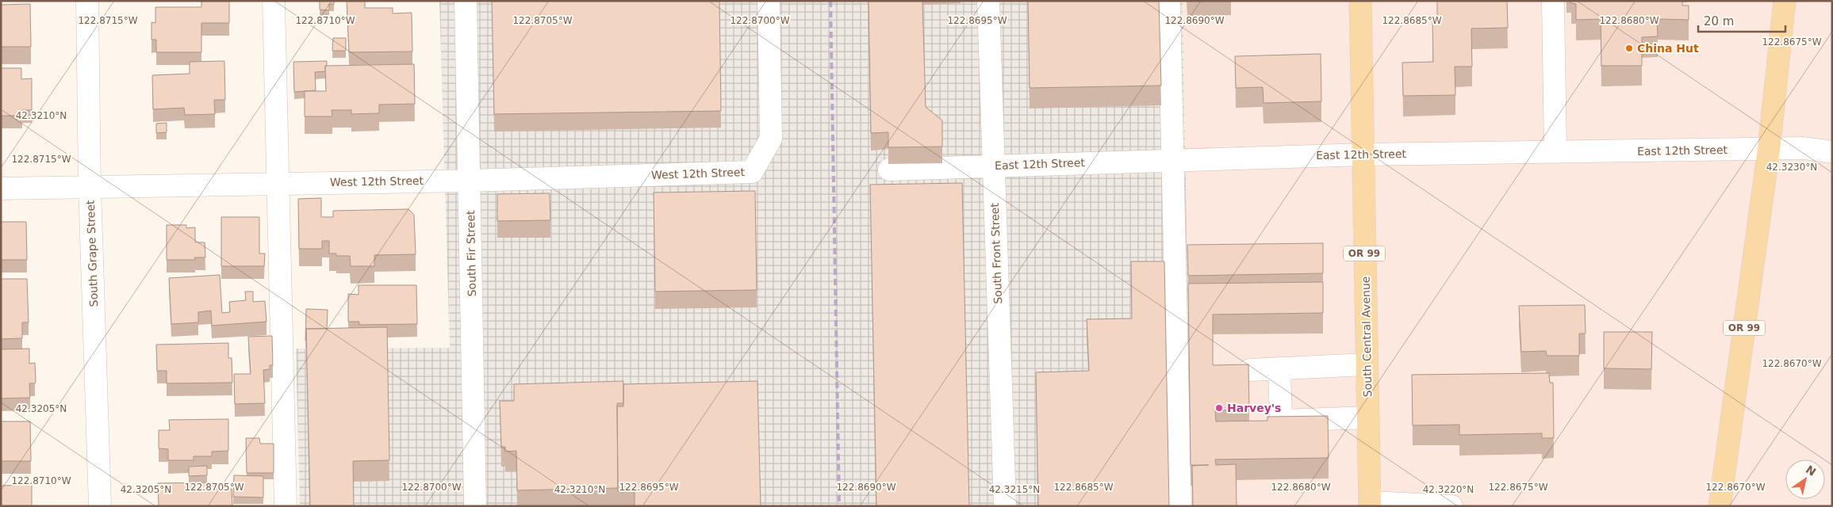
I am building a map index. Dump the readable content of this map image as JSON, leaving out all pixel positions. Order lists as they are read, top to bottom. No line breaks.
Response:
{"streets":{"main road":["OR 99","South Central Avenue"],"street":["East 12th Street","West 12th Street","South Grape Street","South Fir Street","South Front Street"]},"crossings":[["East 12th Street","South Front Street"],["East 12th Street","OR 99"],["East 12th Street","South Central Avenue"],["West 12th Street","South Grape Street"],["West 12th Street","South Fir Street"]],"places":["China Hut","Harvey's"],"scale_bar":"20 m","north":"top right","coordinates":["122.8715°W","122.8710°W","122.8705°W","122.8700°W","122.8695°W","122.8685°W","122.8680°W","122.8690°W","122.8675°W","42.3210°N","42.3230°N","122.8670°W","42.3205°N","42.3215°N","42.3220°N"]}
